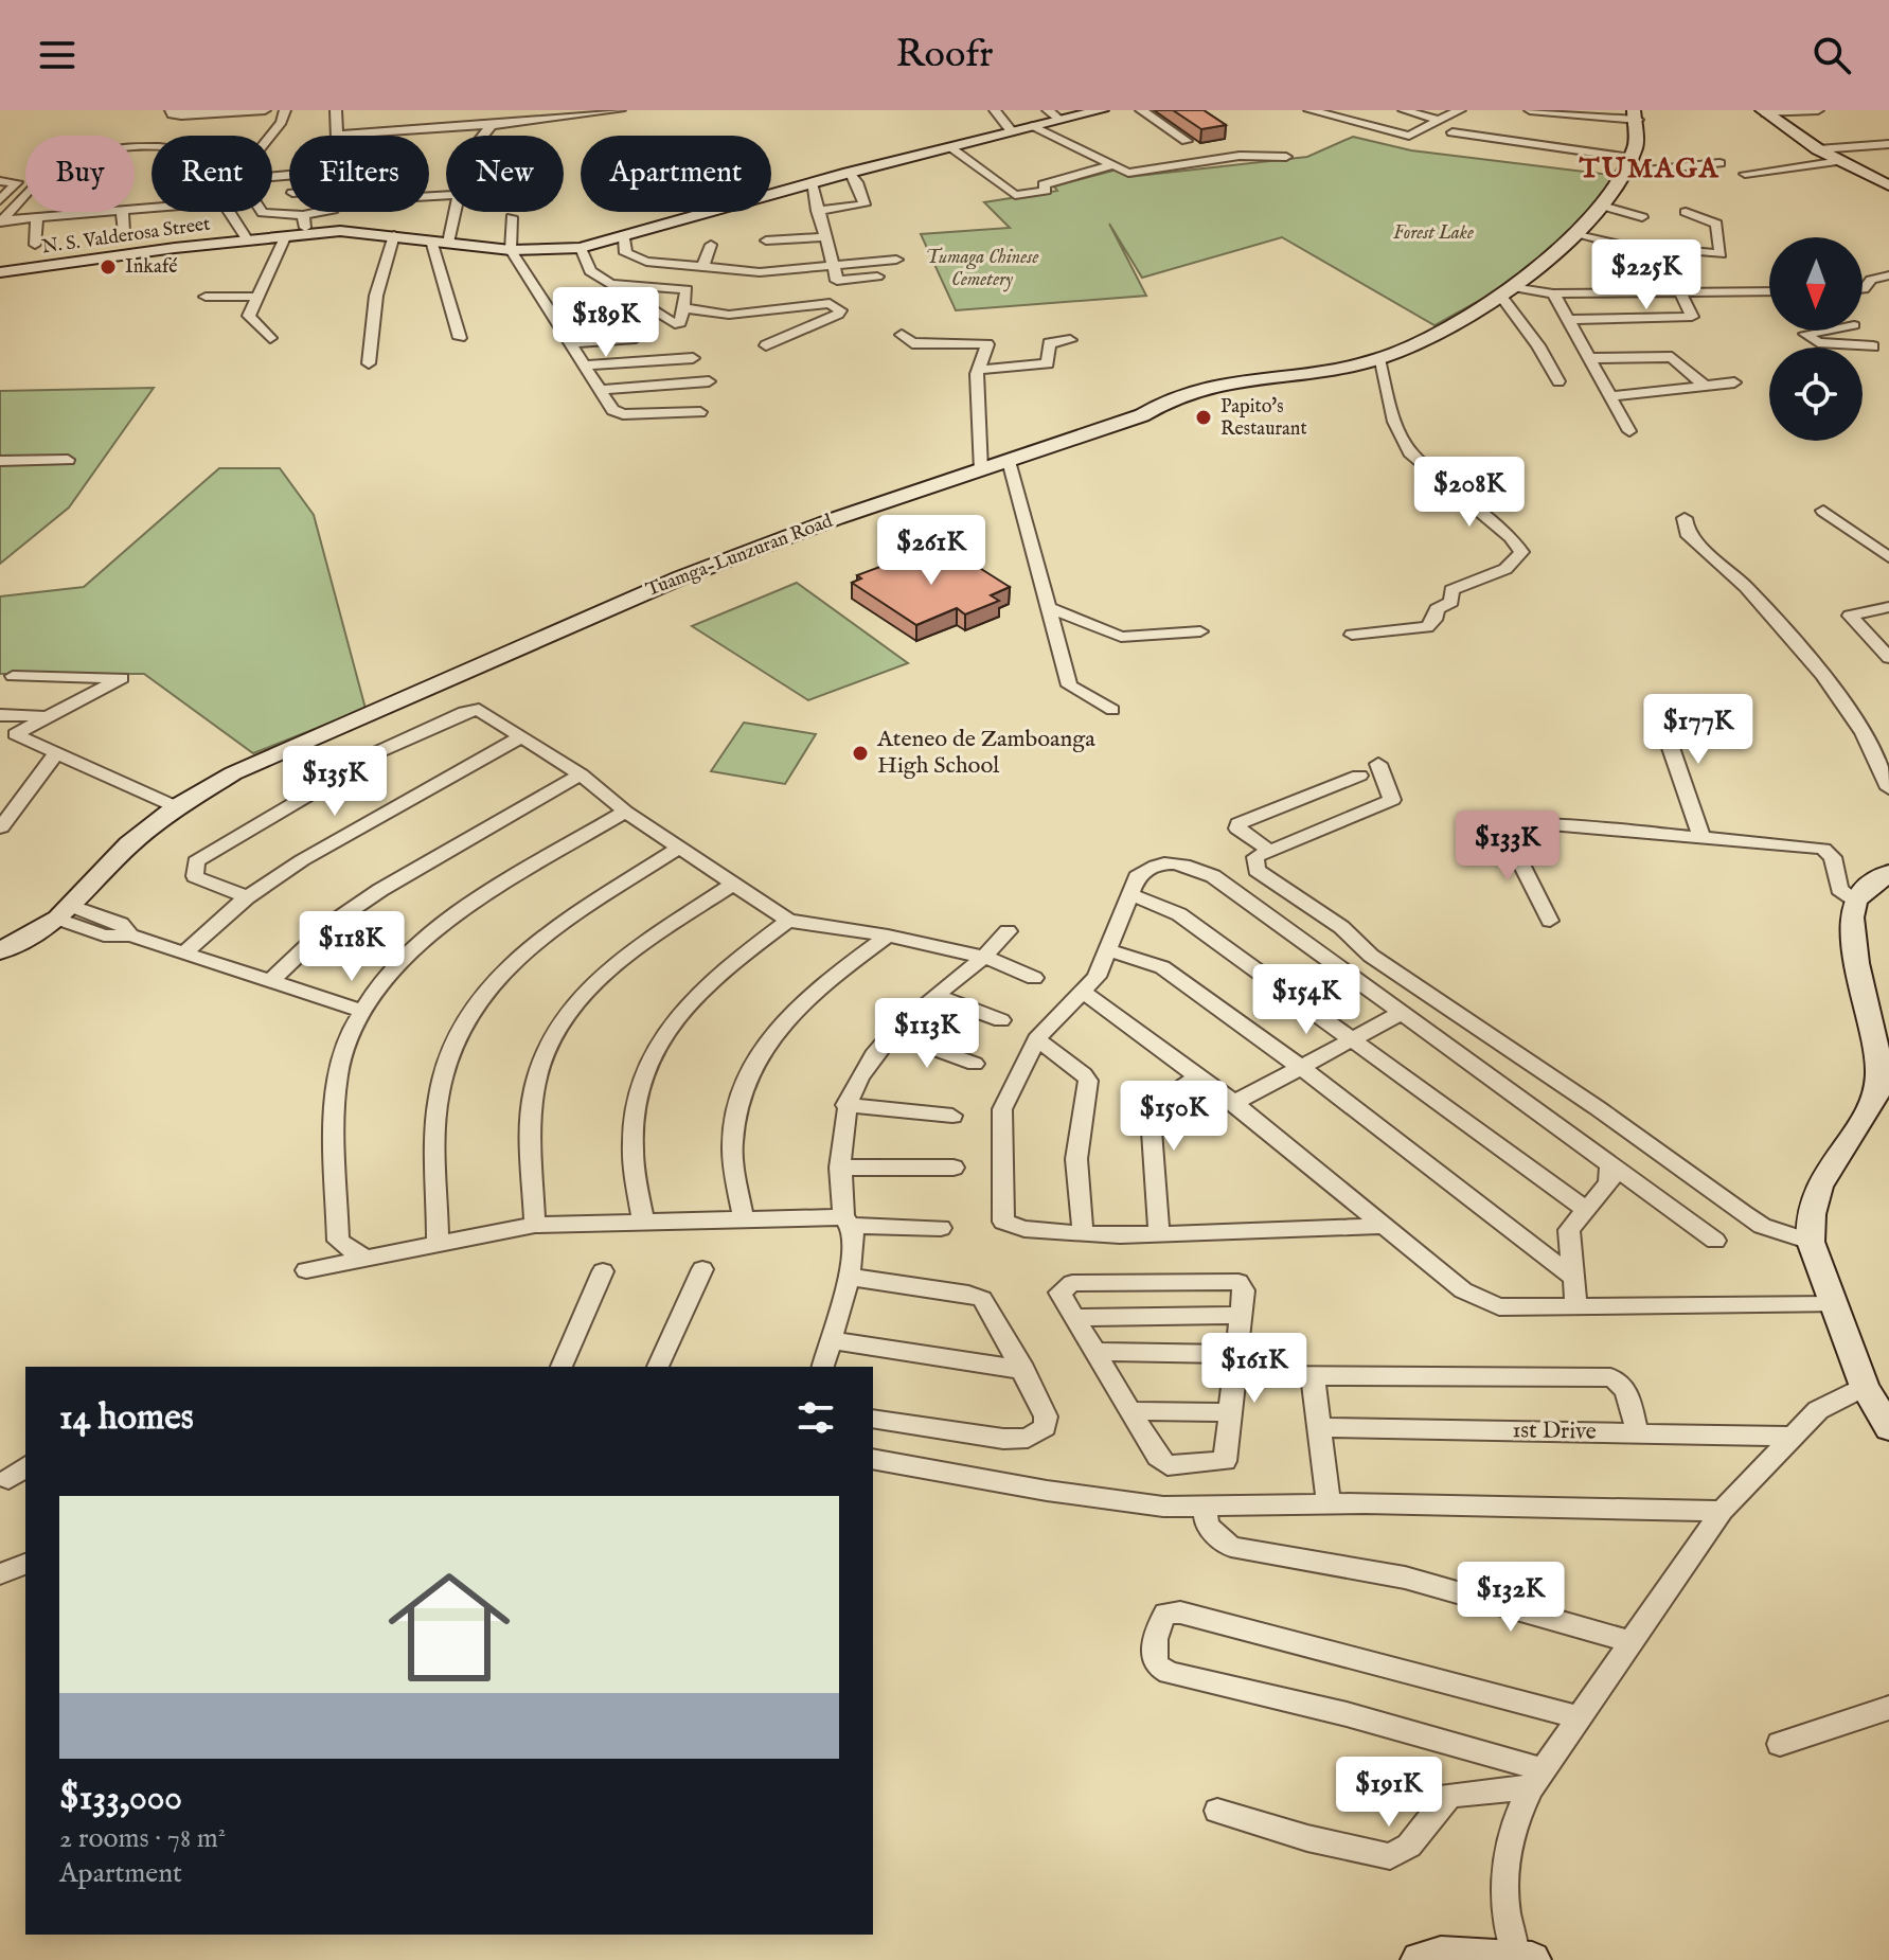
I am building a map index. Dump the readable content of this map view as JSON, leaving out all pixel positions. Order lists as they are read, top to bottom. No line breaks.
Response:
{"streets":{"street":["N. S. Valderosa Street","Tuamga-Lunzuran Road","1st Drive"]},"districts":["TUMAGA"],"parks":["Forest Lake","Tumaga Chinese Cemetery"],"places":["Inkafé","Papito's Restaurant","Ateneo de Zamboanga High School"],"north":"bottom","page":{"header":"Roofr","chip":["Buy","Rent","Filters","New","Apartment"],"price":["$225K","$189K","$208K","$261K","$177K","$135K","$133K","$118K","$154K","$113K","$150K","$161K","$132K","$191K"],"heading":"14 homes","list":[{"name":"$133,000","note":"2 rooms · 78 m² · Apartment"}]}}
